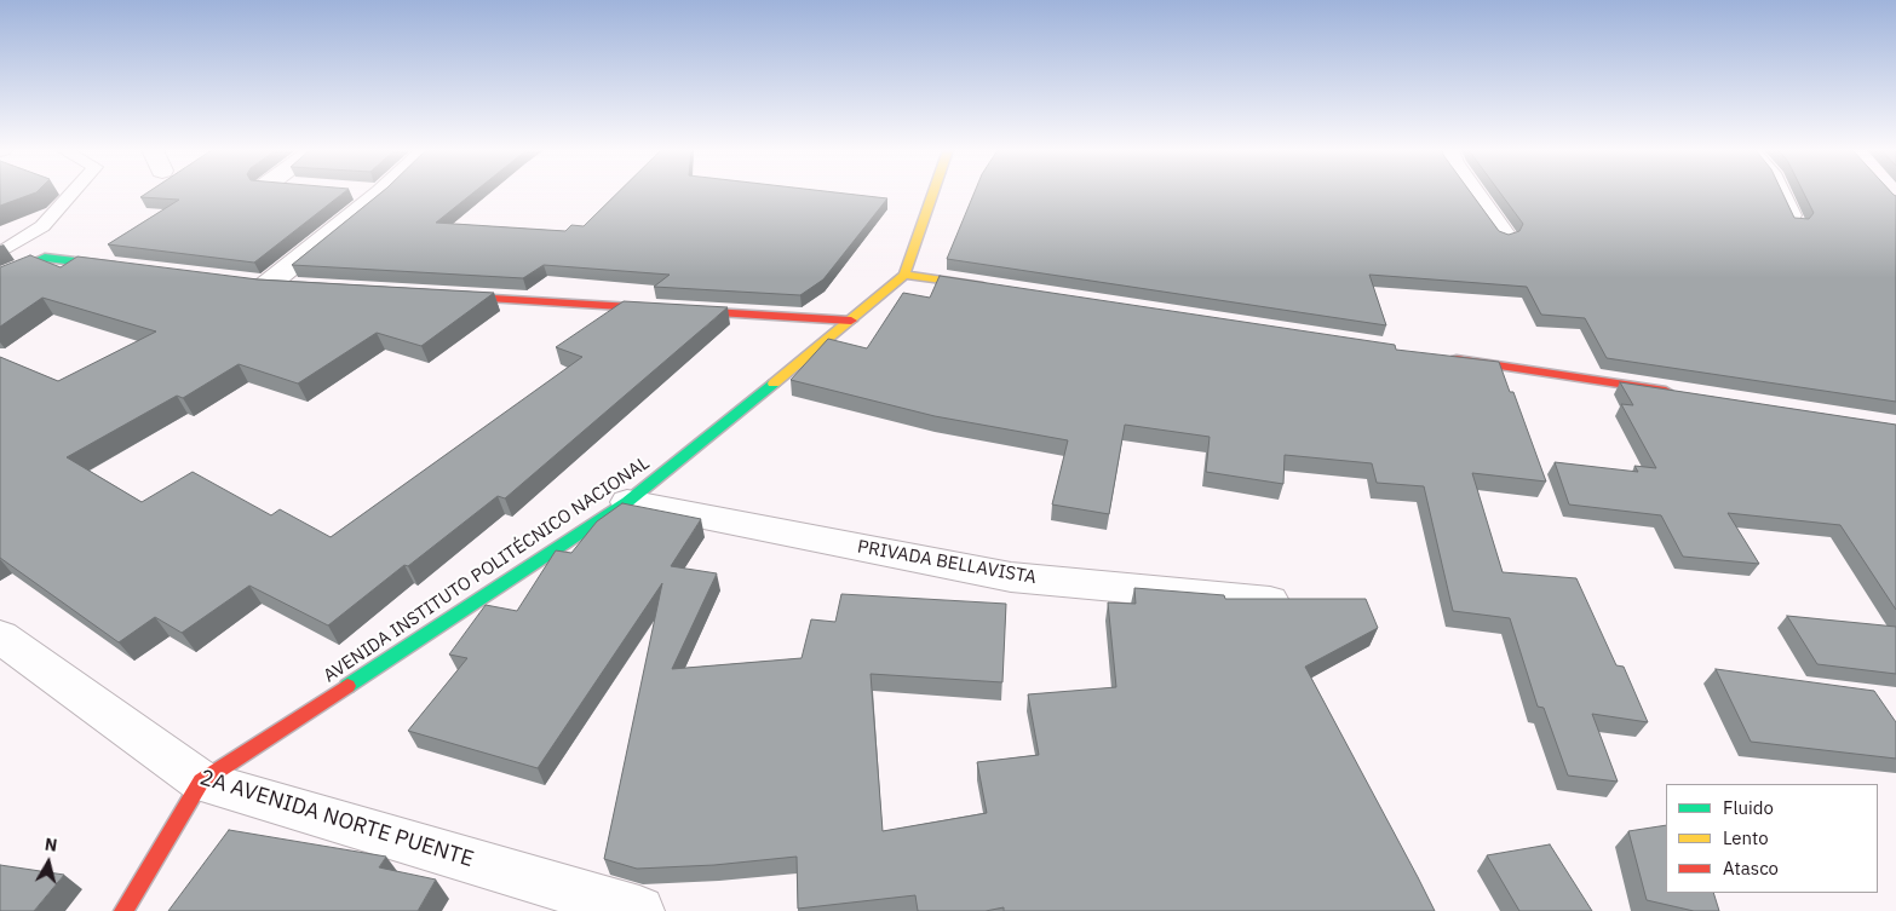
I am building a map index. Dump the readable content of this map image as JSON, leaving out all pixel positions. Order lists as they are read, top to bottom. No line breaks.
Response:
{"streets":{"street":["PRIVADA BELLAVISTA","AVENIDA INSTITUTO POLITÉCNICO NACIONAL","2A AVENIDA NORTE PUENTE"]},"crossings":[["PRIVADA BELLAVISTA","AVENIDA INSTITUTO POLITÉCNICO NACIONAL"],["AVENIDA INSTITUTO POLITÉCNICO NACIONAL","2A AVENIDA NORTE PUENTE"]],"legend":["Fluido","Lento","Atasco"],"north":"top"}
